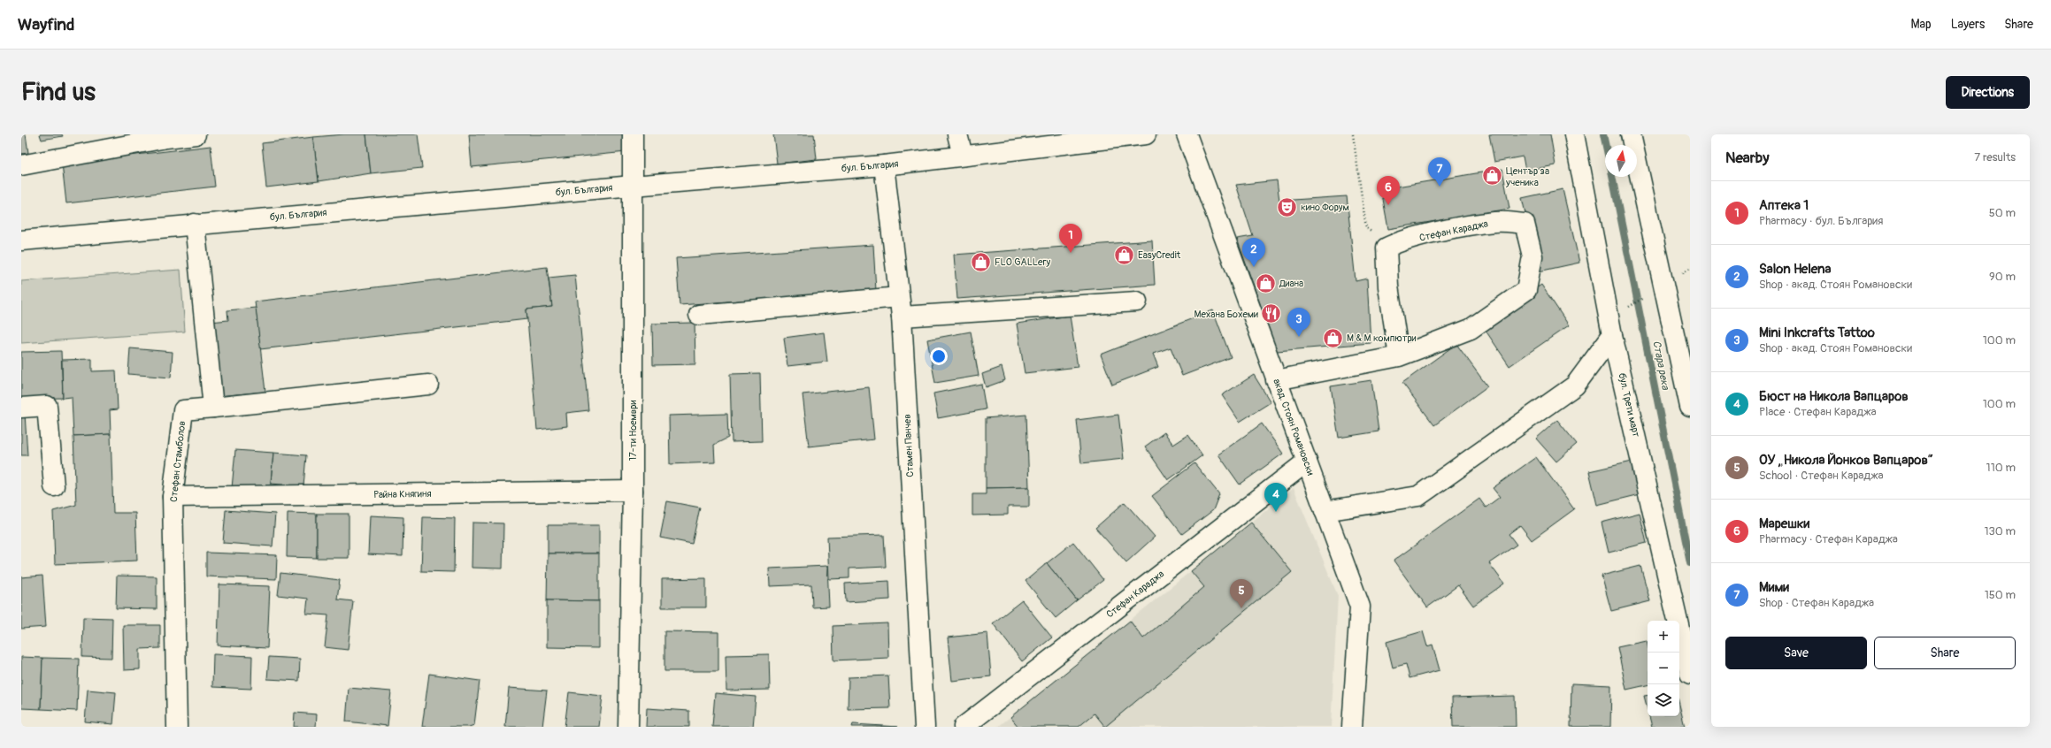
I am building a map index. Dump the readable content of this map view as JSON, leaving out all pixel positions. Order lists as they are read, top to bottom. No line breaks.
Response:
{"streets":{"street":["бул. България","Стефан Караджа","бул. Трети март","акад. Стоян Романовски","17-ти Ноември","Стамен Панчев","Стефан Стамболов","Райна Княгиня"]},"crossings":[["бул. България","17-ти Ноември"],["бул. България","Стамен Панчев"],["Стефан Караджа","акад. Стоян Романовски"],["17-ти Ноември","Райна Княгиня"],["Стефан Стамболов","Райна Княгиня"]],"water":["Стара река"],"places":{"shop":["Център за ученика","EasyCredit","FLO GALLery","Диана","М & М компютри"],"theatre":["кино Форум"],"restaurant":["Механа Бохеми"]},"north":"top","page":{"header":"Wayfind","nav":["Map","Layers","Share"],"buttons":["Directions",["Save","Share"]],"title":"Find us","heading":["Nearby","7 results"],"pins":["7","6","1","2","3","4","5"],"list":[{"mark":"1","name":"Аптека 1","note":"Pharmacy · бул. България","value":"50 m"},{"mark":"2","name":"Salon Helena","note":"Shop · акад. Стоян Романовски","value":"90 m"},{"mark":"3","name":"Mini Inkcrafts Tattoo","note":"Shop · акад. Стоян Романовски","value":"100 m"},{"mark":"4","name":"Бюст на Никола Вапцаров","note":"Place · Стефан Караджа","value":"100 m"},{"mark":"5","name":"ОУ „Никола Йонков Вапцаров“","note":"School · Стефан Караджа","value":"110 m"},{"mark":"6","name":"Марешки","note":"Pharmacy · Стефан Караджа","value":"130 m"},{"mark":"7","name":"Мими","note":"Shop · Стефан Караджа","value":"150 m"}],"map_buttons":["+","−"]}}
